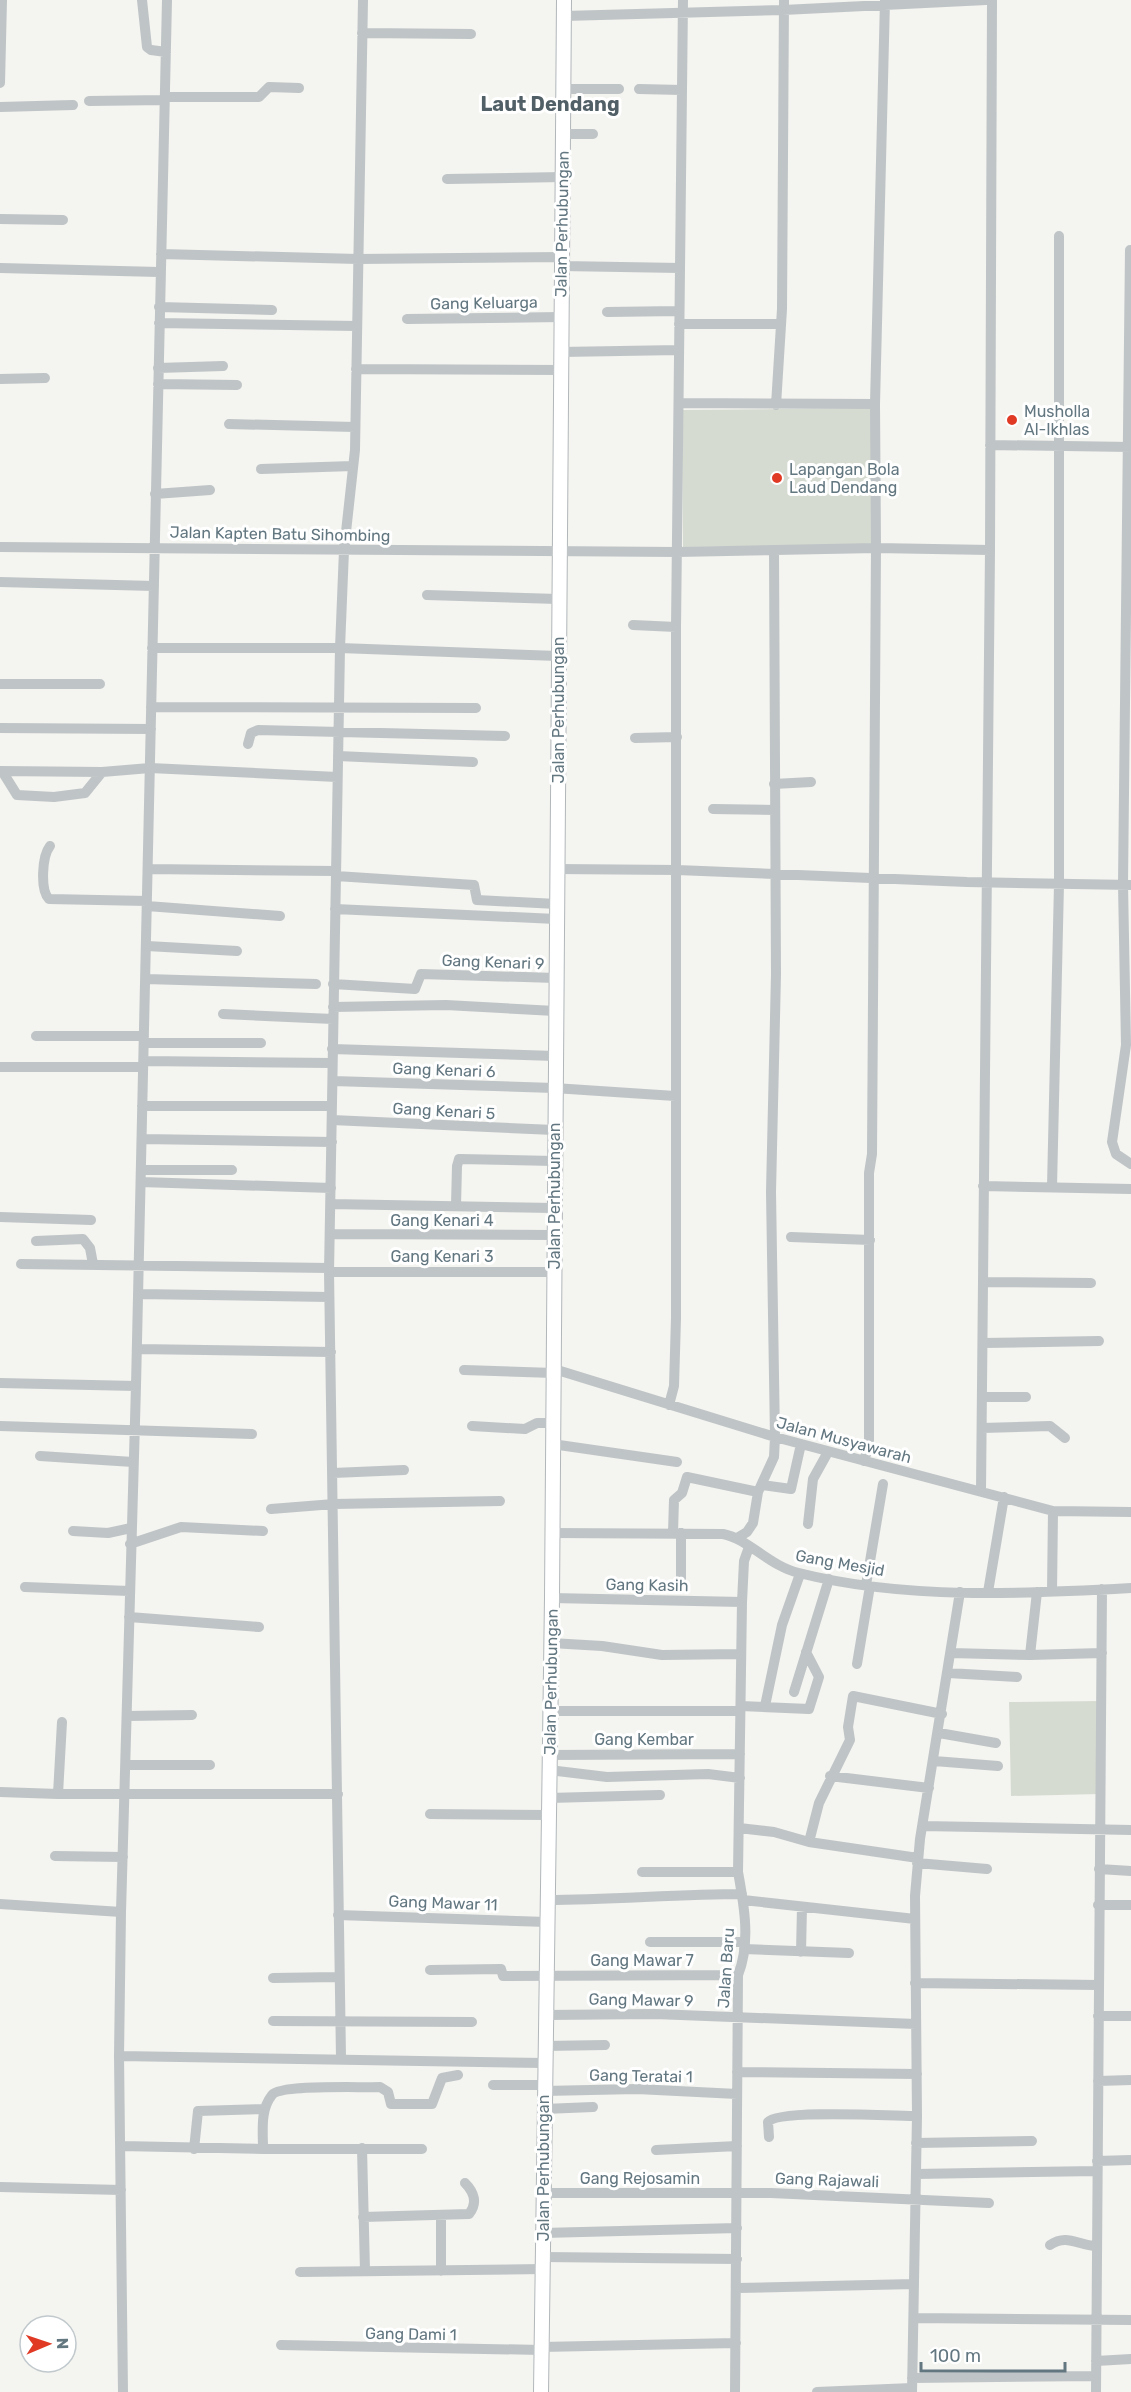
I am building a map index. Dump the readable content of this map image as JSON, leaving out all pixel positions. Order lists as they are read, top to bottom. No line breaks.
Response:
{"streets":{"main road":["Jalan Perhubungan"],"street":["Gang Keluarga","Jalan Kapten Batu Sihombing","Gang Kenari 9","Gang Kenari 6","Gang Kenari 5","Gang Kenari 4","Gang Kenari 3","Jalan Musyawarah","Gang Mesjid","Gang Kasih","Gang Kembar","Gang Mawar 11","Gang Mawar 7","Jalan Baru","Gang Mawar 9","Gang Teratai 1","Gang Rejosamin","Gang Rajawali","Gang Dami 1"]},"crossings":[["Jalan Perhubungan","Gang Keluarga"],["Jalan Perhubungan","Jalan Kapten Batu Sihombing"],["Jalan Perhubungan","Gang Kenari 9"],["Jalan Perhubungan","Gang Kenari 6"],["Jalan Perhubungan","Gang Kenari 5"],["Jalan Perhubungan","Gang Kenari 4"],["Jalan Perhubungan","Gang Kenari 3"],["Jalan Perhubungan","Jalan Musyawarah"],["Jalan Perhubungan","Gang Mesjid"],["Jalan Perhubungan","Gang Kasih"],["Jalan Perhubungan","Gang Kembar"],["Jalan Perhubungan","Gang Mawar 11"],["Jalan Perhubungan","Gang Mawar 7"],["Jalan Perhubungan","Gang Mawar 9"],["Jalan Perhubungan","Gang Teratai 1"],["Jalan Perhubungan","Gang Rejosamin"],["Jalan Perhubungan","Gang Dami 1"],["Gang Mesjid","Jalan Baru"],["Gang Kasih","Jalan Baru"],["Gang Kembar","Jalan Baru"],["Gang Mawar 7","Jalan Baru"],["Jalan Baru","Gang Mawar 9"],["Jalan Baru","Gang Teratai 1"],["Jalan Baru","Gang Rejosamin"],["Jalan Baru","Gang Rajawali"],["Jalan Baru","Gang Dami 1"],["Gang Rejosamin","Gang Rajawali"]],"districts":["Laut Dendang"],"places":["Musholla Al-Ikhlas","Lapangan Bola Laud Dendang"],"scale_bar":"100 m","north":"right"}
